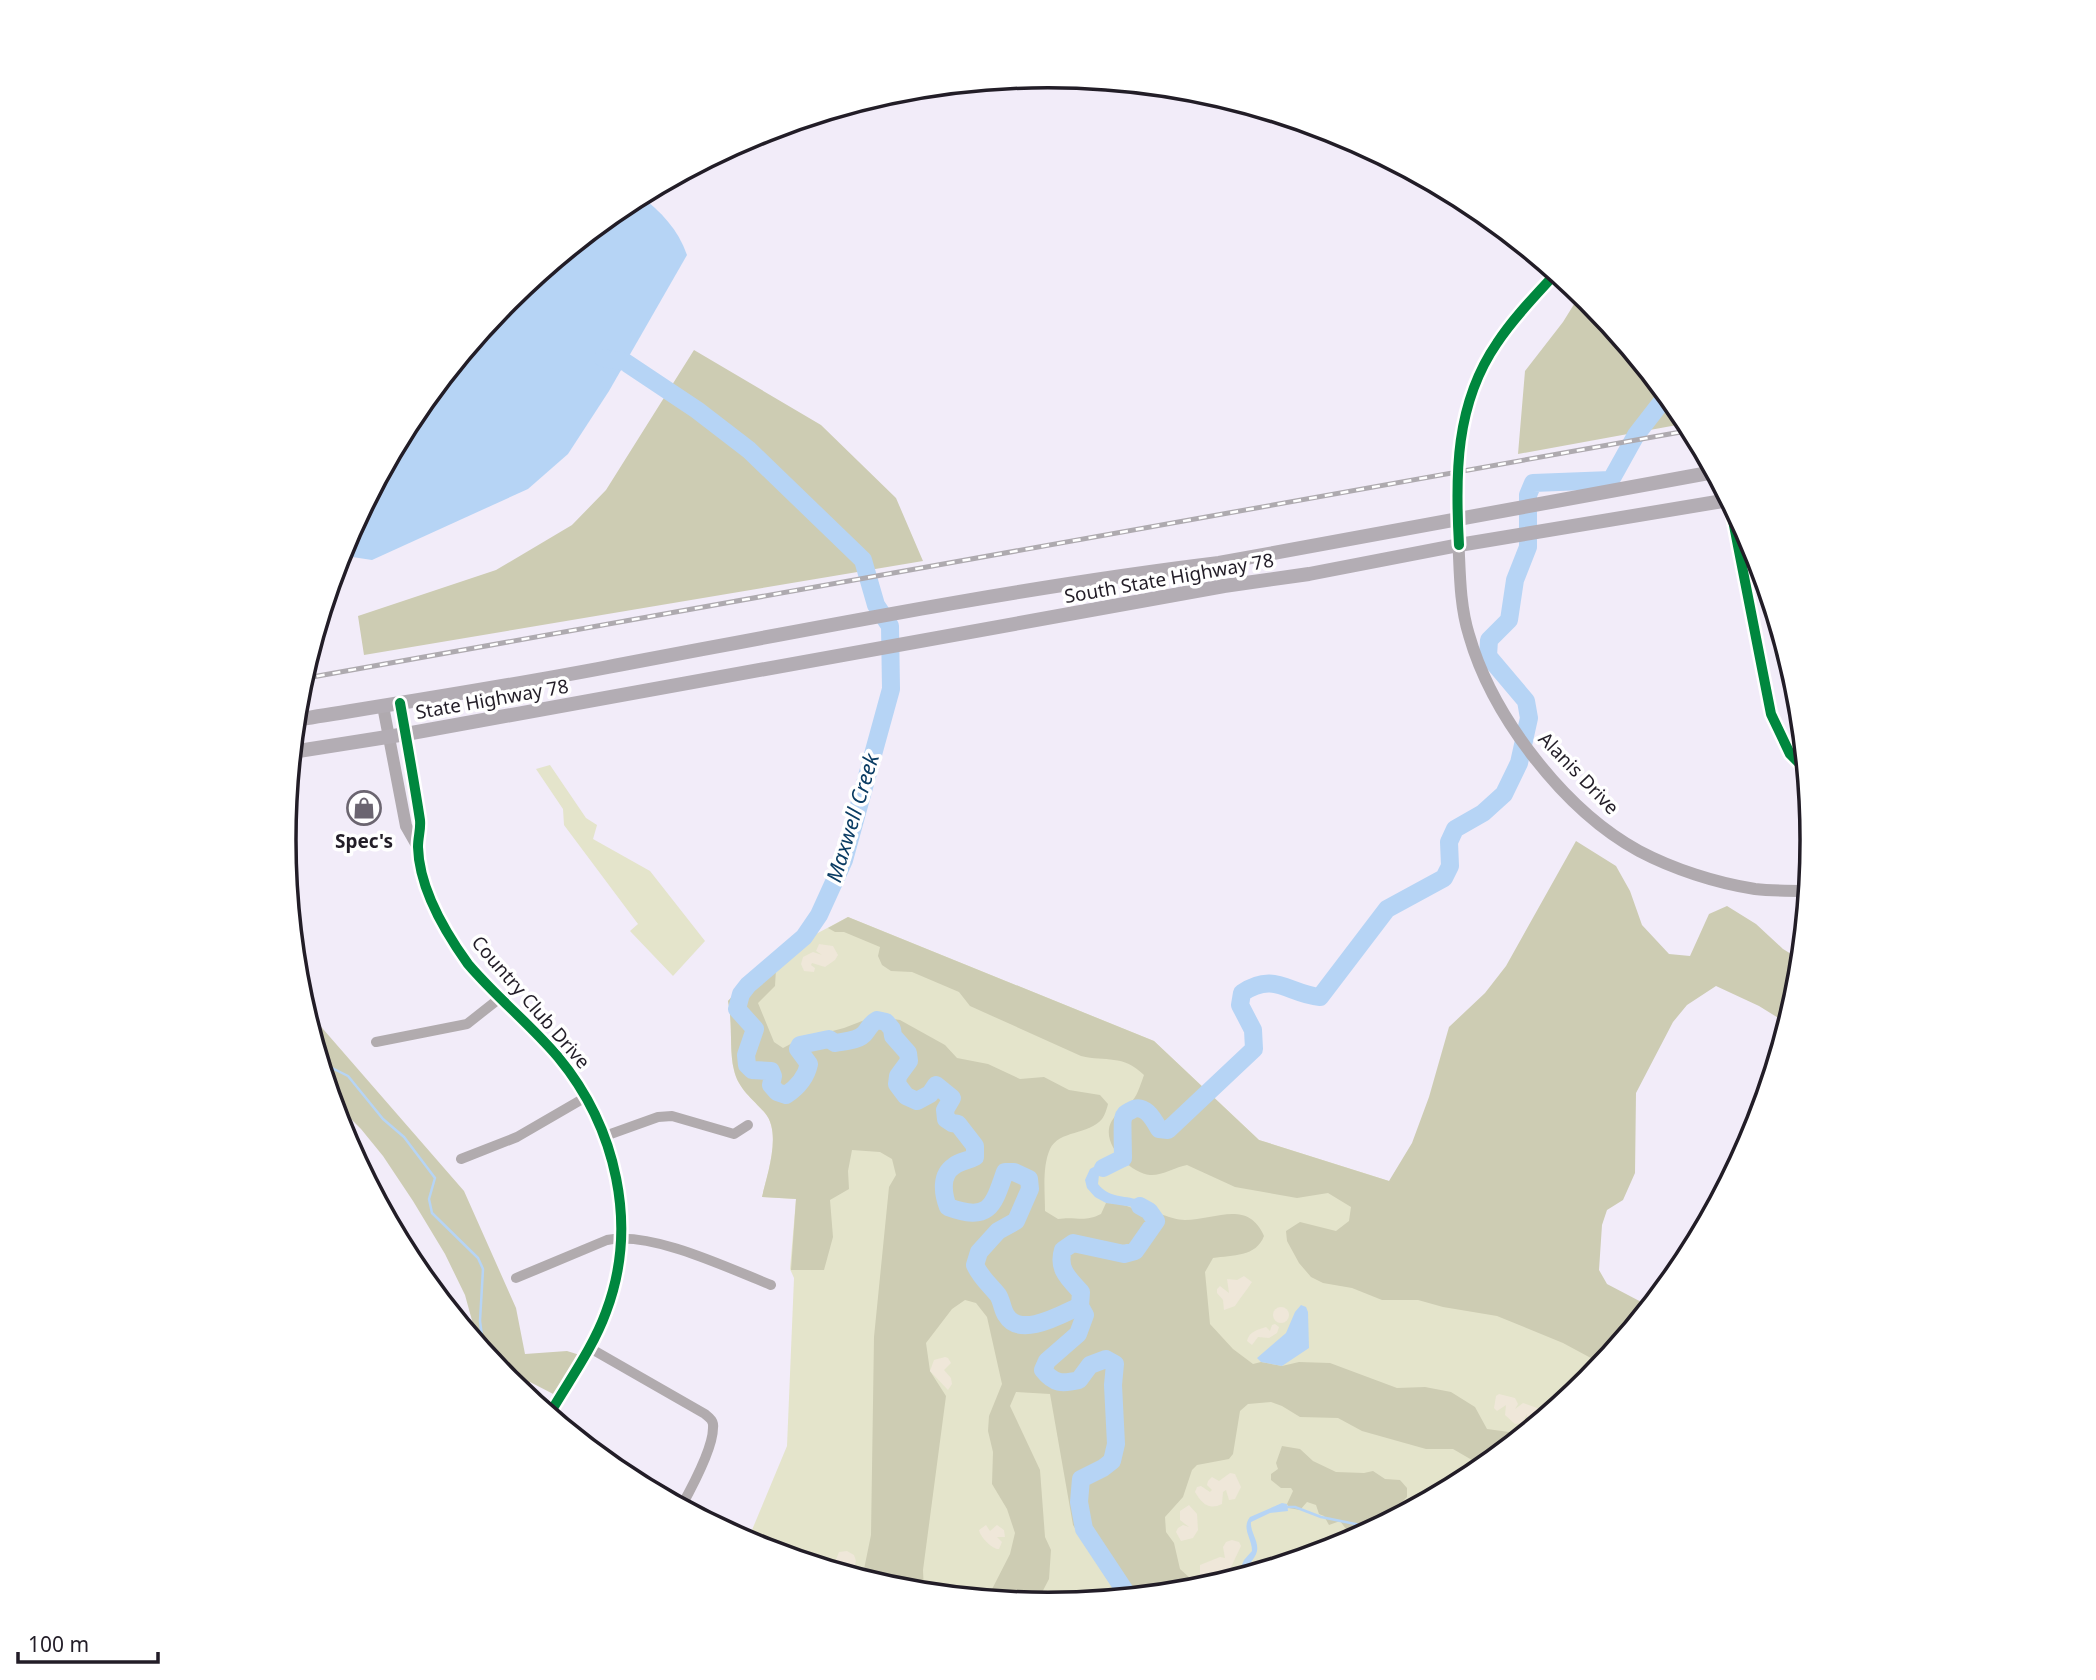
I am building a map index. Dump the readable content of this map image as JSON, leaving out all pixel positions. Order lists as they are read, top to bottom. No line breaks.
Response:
{"streets":{"main road":["South State Highway 78","State Highway 78"],"street":["Alanis Drive","Country Club Drive"]},"crossings":[["South State Highway 78","State Highway 78"],["South State Highway 78","Alanis Drive"],["State Highway 78","Country Club Drive"]],"water":["Maxwell Creek"],"places":{"shop":["Spec's"]},"scale_bar":"100 m"}
